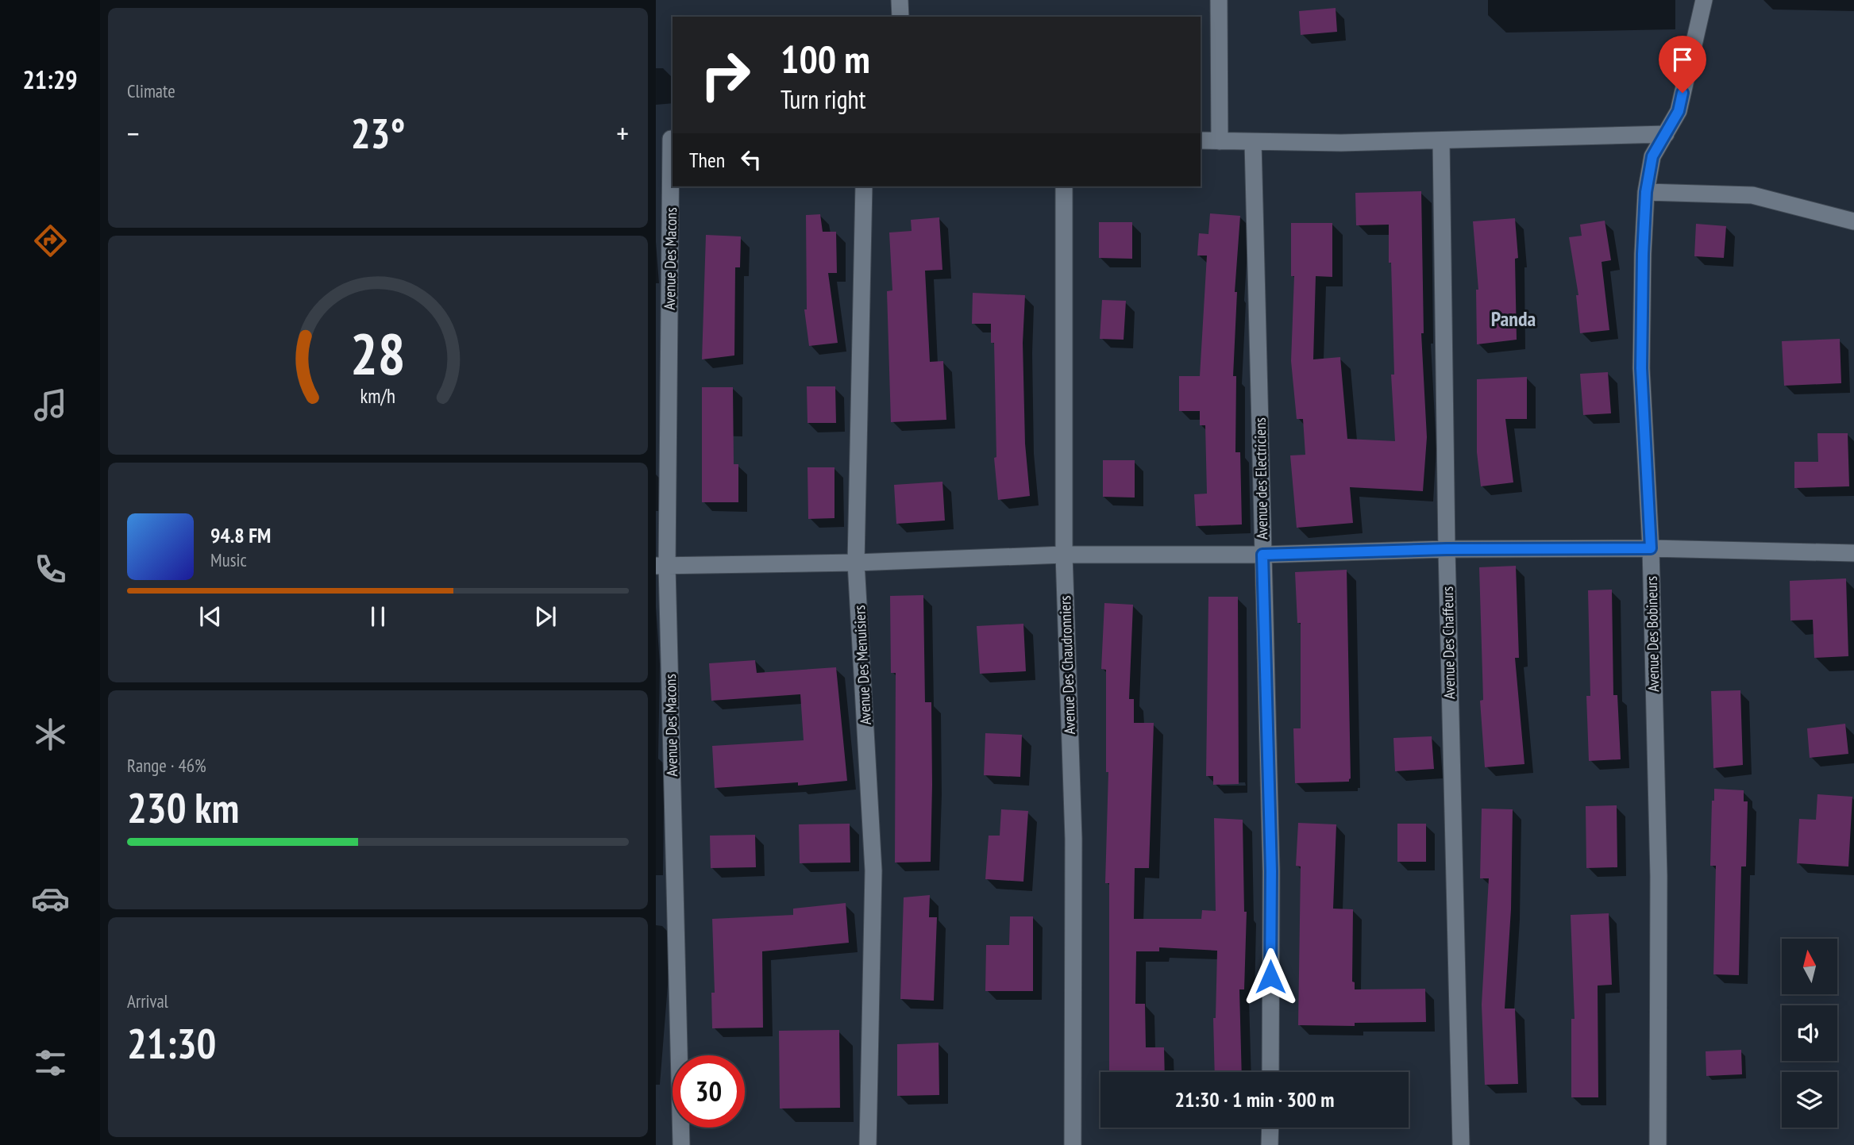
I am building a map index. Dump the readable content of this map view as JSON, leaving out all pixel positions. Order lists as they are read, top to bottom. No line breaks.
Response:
{"streets":{"street":["Avenue Des Macons","Avenue des Electriciens","Avenue Des Bobineurs","Avenue Des Chaffeurs","Avenue Des Menuisiers","Avenue Des Chaudronniers"]},"districts":["Panda"],"north":"top","page":{"tabs":"21:29","tile":["Climate",["Range · 46%","230 km"],["Arrival","21:30"]],"turn":["100 m","Turn right"],"heat":["−","23°","+"],"then":"Then","song":["94.8 FM","Music"],"limit":"30","trip":"21:30 · 1 min · 300 m","gauge":["28","km/h"]}}
